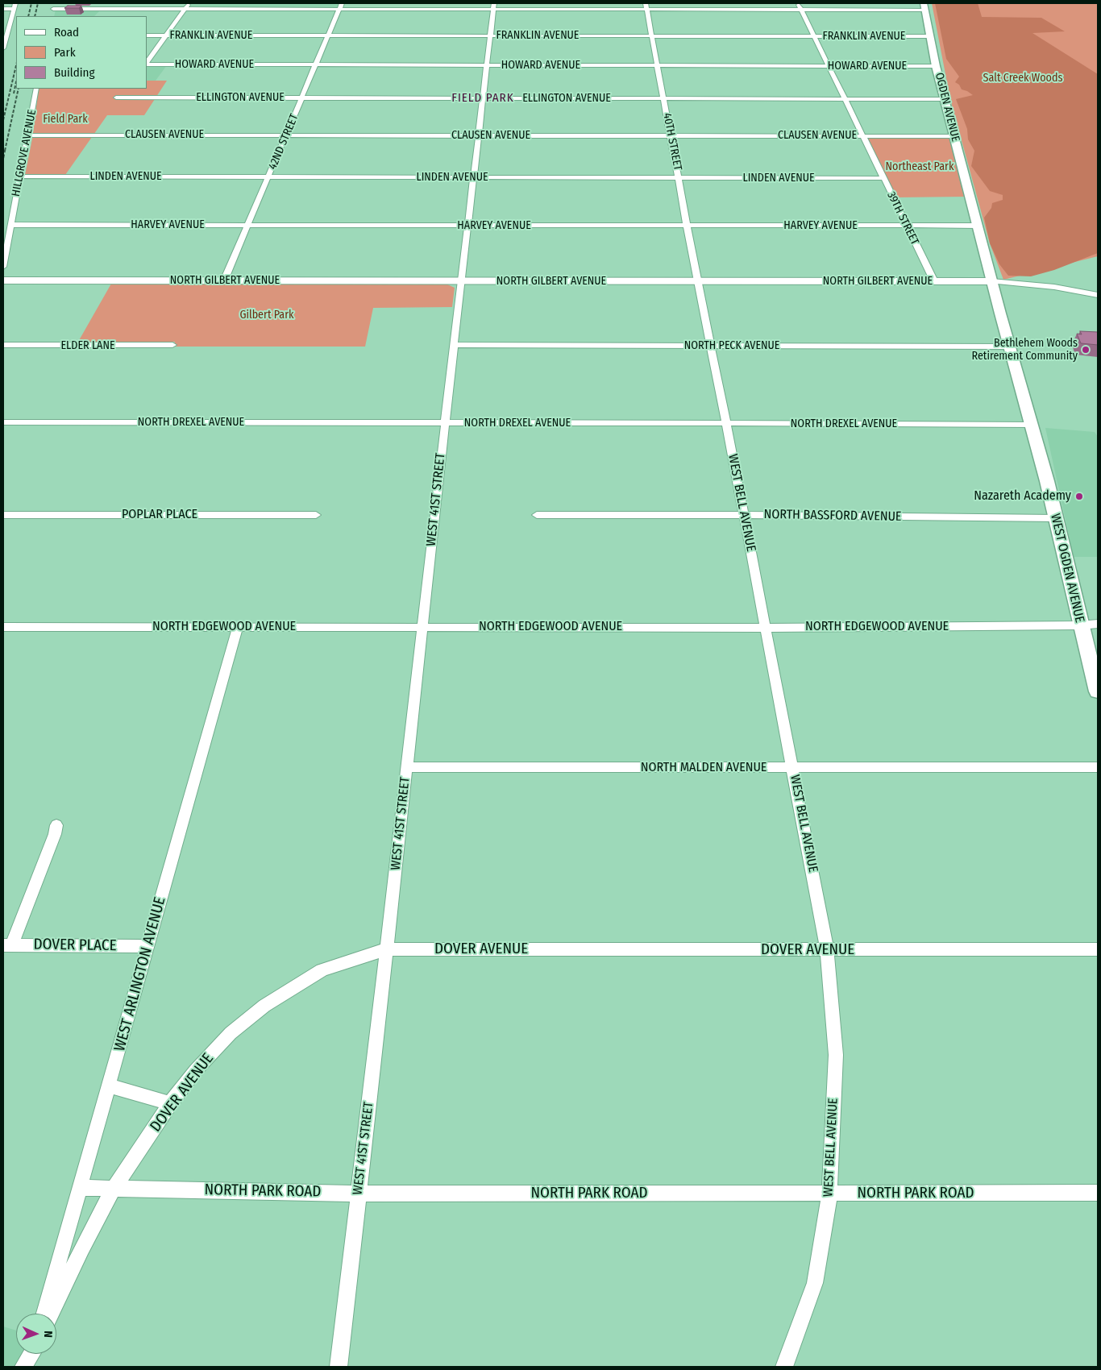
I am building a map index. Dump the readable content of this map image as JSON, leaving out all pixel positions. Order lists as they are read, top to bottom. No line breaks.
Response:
{"streets":{"main road":["OGDEN AVENUE","WEST OGDEN AVENUE"],"street":["FRANKLIN AVENUE","HOWARD AVENUE","ELLINGTON AVENUE","CLAUSEN AVENUE","42ND STREET","40TH STREET","HILLGROVE AVENUE","LINDEN AVENUE","39TH STREET","HARVEY AVENUE","NORTH GILBERT AVENUE","ELDER LANE","NORTH PECK AVENUE","NORTH DREXEL AVENUE","WEST 41ST STREET","WEST BELL AVENUE","POPLAR PLACE","NORTH BASSFORD AVENUE","NORTH EDGEWOOD AVENUE","NORTH MALDEN AVENUE","DOVER PLACE","DOVER AVENUE","WEST ARLINGTON AVENUE","NORTH PARK ROAD"]},"crossings":[["FRANKLIN AVENUE","OGDEN AVENUE"],["FRANKLIN AVENUE","42ND STREET"],["FRANKLIN AVENUE","40TH STREET"],["FRANKLIN AVENUE","39TH STREET"],["FRANKLIN AVENUE","WEST 41ST STREET"],["HOWARD AVENUE","OGDEN AVENUE"],["HOWARD AVENUE","42ND STREET"],["HOWARD AVENUE","40TH STREET"],["HOWARD AVENUE","39TH STREET"],["HOWARD AVENUE","WEST 41ST STREET"],["ELLINGTON AVENUE","OGDEN AVENUE"],["ELLINGTON AVENUE","42ND STREET"],["ELLINGTON AVENUE","40TH STREET"],["ELLINGTON AVENUE","39TH STREET"],["ELLINGTON AVENUE","WEST 41ST STREET"],["OGDEN AVENUE","CLAUSEN AVENUE"],["OGDEN AVENUE","HARVEY AVENUE"],["OGDEN AVENUE","NORTH GILBERT AVENUE"],["OGDEN AVENUE","WEST OGDEN AVENUE"],["CLAUSEN AVENUE","42ND STREET"],["CLAUSEN AVENUE","40TH STREET"],["CLAUSEN AVENUE","HILLGROVE AVENUE"],["CLAUSEN AVENUE","39TH STREET"],["CLAUSEN AVENUE","WEST 41ST STREET"],["42ND STREET","LINDEN AVENUE"],["42ND STREET","HARVEY AVENUE"],["42ND STREET","NORTH GILBERT AVENUE"],["40TH STREET","LINDEN AVENUE"],["40TH STREET","HARVEY AVENUE"],["40TH STREET","NORTH GILBERT AVENUE"],["40TH STREET","WEST BELL AVENUE"],["HILLGROVE AVENUE","LINDEN AVENUE"],["HILLGROVE AVENUE","HARVEY AVENUE"],["LINDEN AVENUE","39TH STREET"],["LINDEN AVENUE","WEST 41ST STREET"],["39TH STREET","HARVEY AVENUE"],["39TH STREET","NORTH GILBERT AVENUE"],["HARVEY AVENUE","WEST 41ST STREET"],["NORTH GILBERT AVENUE","WEST 41ST STREET"],["NORTH GILBERT AVENUE","WEST BELL AVENUE"],["NORTH GILBERT AVENUE","WEST OGDEN AVENUE"],["NORTH PECK AVENUE","WEST 41ST STREET"],["NORTH PECK AVENUE","WEST BELL AVENUE"],["NORTH PECK AVENUE","WEST OGDEN AVENUE"],["NORTH DREXEL AVENUE","WEST 41ST STREET"],["NORTH DREXEL AVENUE","WEST BELL AVENUE"],["NORTH DREXEL AVENUE","WEST OGDEN AVENUE"],["WEST 41ST STREET","NORTH EDGEWOOD AVENUE"],["WEST 41ST STREET","NORTH MALDEN AVENUE"],["WEST 41ST STREET","DOVER AVENUE"],["WEST 41ST STREET","NORTH PARK ROAD"],["WEST BELL AVENUE","NORTH BASSFORD AVENUE"],["WEST BELL AVENUE","NORTH EDGEWOOD AVENUE"],["WEST BELL AVENUE","NORTH MALDEN AVENUE"],["WEST BELL AVENUE","DOVER AVENUE"],["WEST BELL AVENUE","NORTH PARK ROAD"],["NORTH BASSFORD AVENUE","WEST OGDEN AVENUE"],["WEST OGDEN AVENUE","NORTH EDGEWOOD AVENUE"],["NORTH EDGEWOOD AVENUE","WEST ARLINGTON AVENUE"],["DOVER PLACE","WEST ARLINGTON AVENUE"],["DOVER AVENUE","NORTH PARK ROAD"],["WEST ARLINGTON AVENUE","NORTH PARK ROAD"]],"districts":["FIELD PARK"],"parks":["Salt Creek Woods","Field Park","Northeast Park","Gilbert Park"],"places":["Bethlehem Woods Retirement Community","Nazareth Academy"],"legend":["Road","Park","Building"],"north":"right"}
